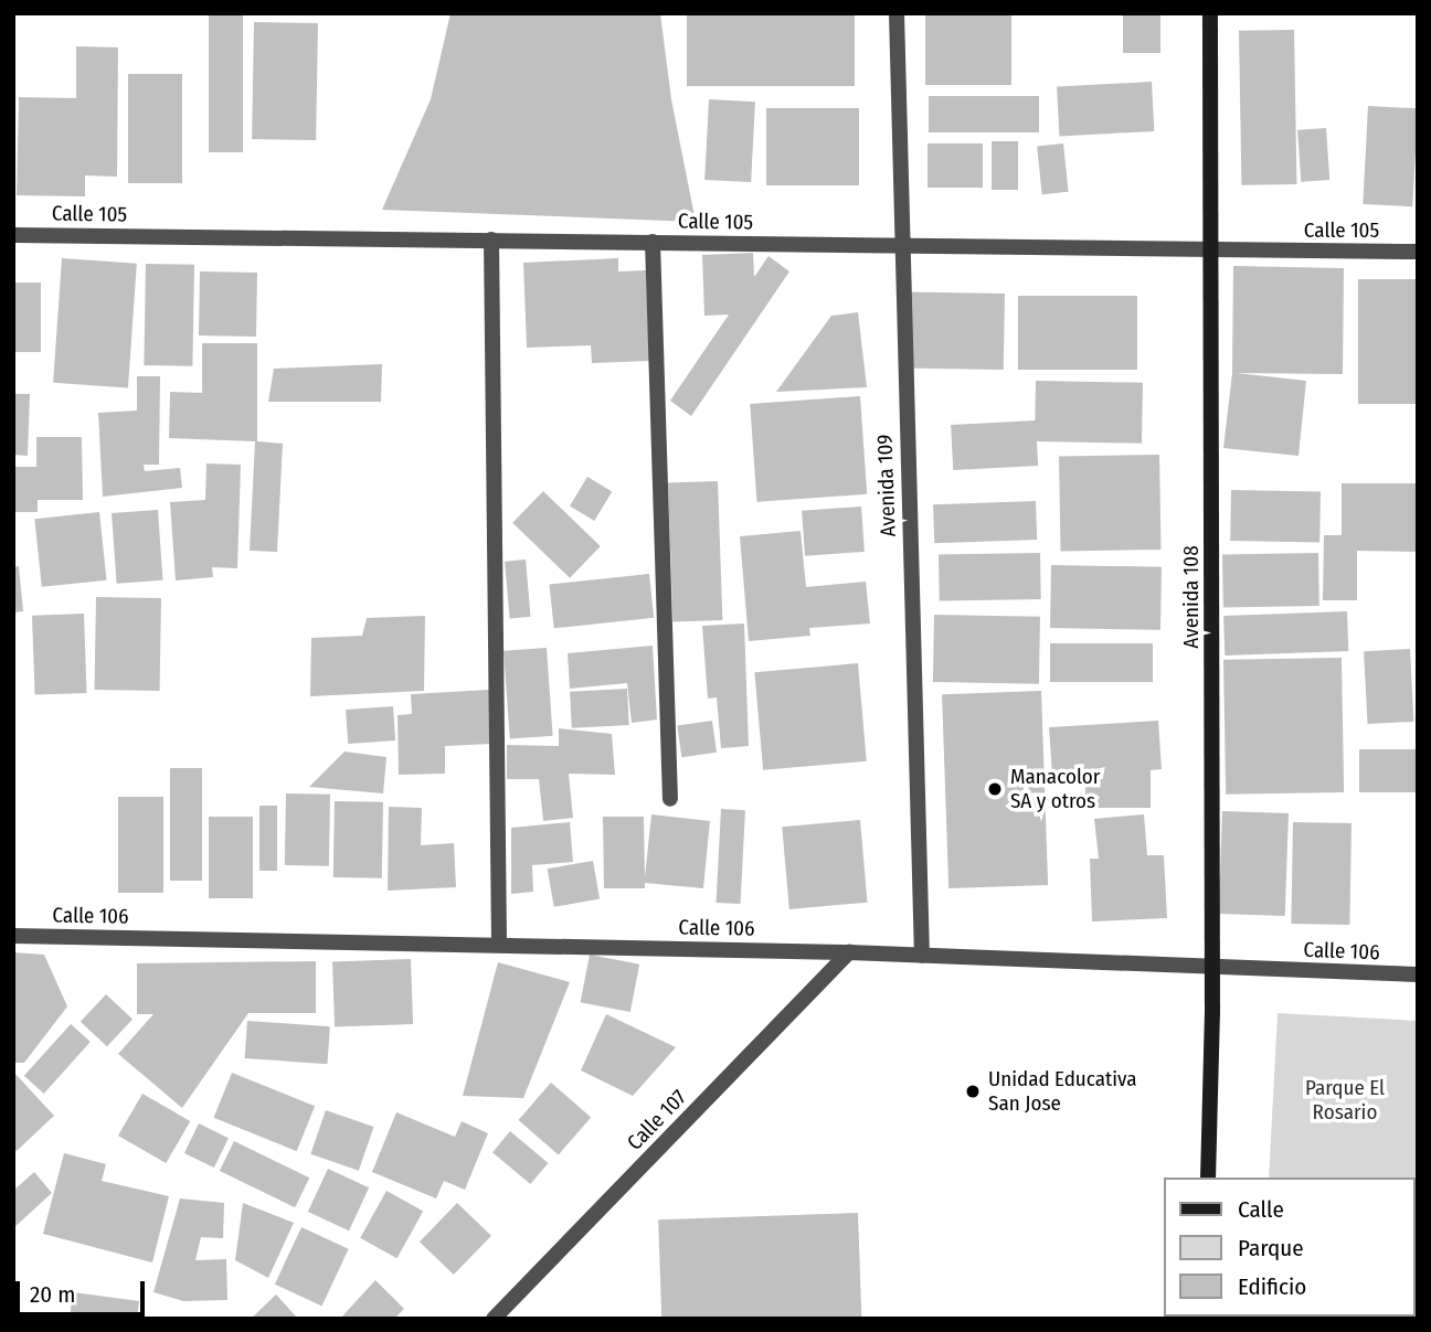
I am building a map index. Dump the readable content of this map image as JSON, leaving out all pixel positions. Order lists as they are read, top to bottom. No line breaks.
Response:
{"streets":{"street":["Calle 105","Avenida 109","Avenida 108","Calle 106","Calle 107"]},"crossings":[["Calle 105","Avenida 109"],["Calle 105","Avenida 108"],["Avenida 109","Calle 106"],["Avenida 108","Calle 106"],["Calle 106","Calle 107"]],"parks":["Parque El Rosario"],"places":["Manacolor SA y otros","Unidad Educativa San Jose"],"legend":["Calle","Parque","Edificio"],"scale_bar":"20 m"}
